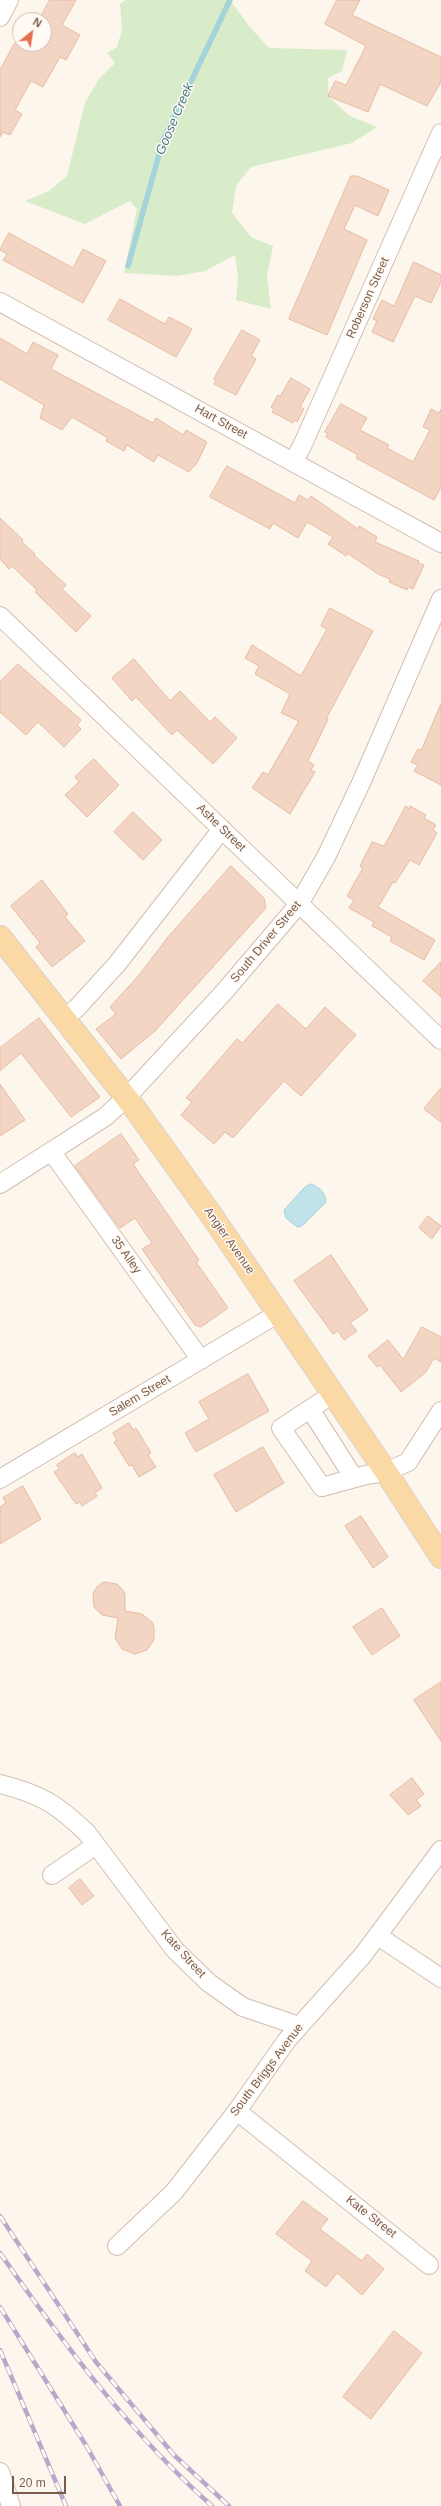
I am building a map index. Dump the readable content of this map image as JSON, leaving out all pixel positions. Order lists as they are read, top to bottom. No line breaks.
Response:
{"streets":{"main road":["Angier Avenue"],"street":["Roberson Street","Hart Street","Ashe Street","South Driver Street","35 Alley","Salem Street","Kate Street","South Briggs Avenue"]},"crossings":[["Roberson Street","Hart Street"],["Ashe Street","South Driver Street"],["South Driver Street","Angier Avenue"],["South Driver Street","35 Alley"],["Angier Avenue","Salem Street"],["35 Alley","Salem Street"],["Kate Street","South Briggs Avenue"]],"water":["Goose Creek"],"scale_bar":"20 m","north":"top right"}
